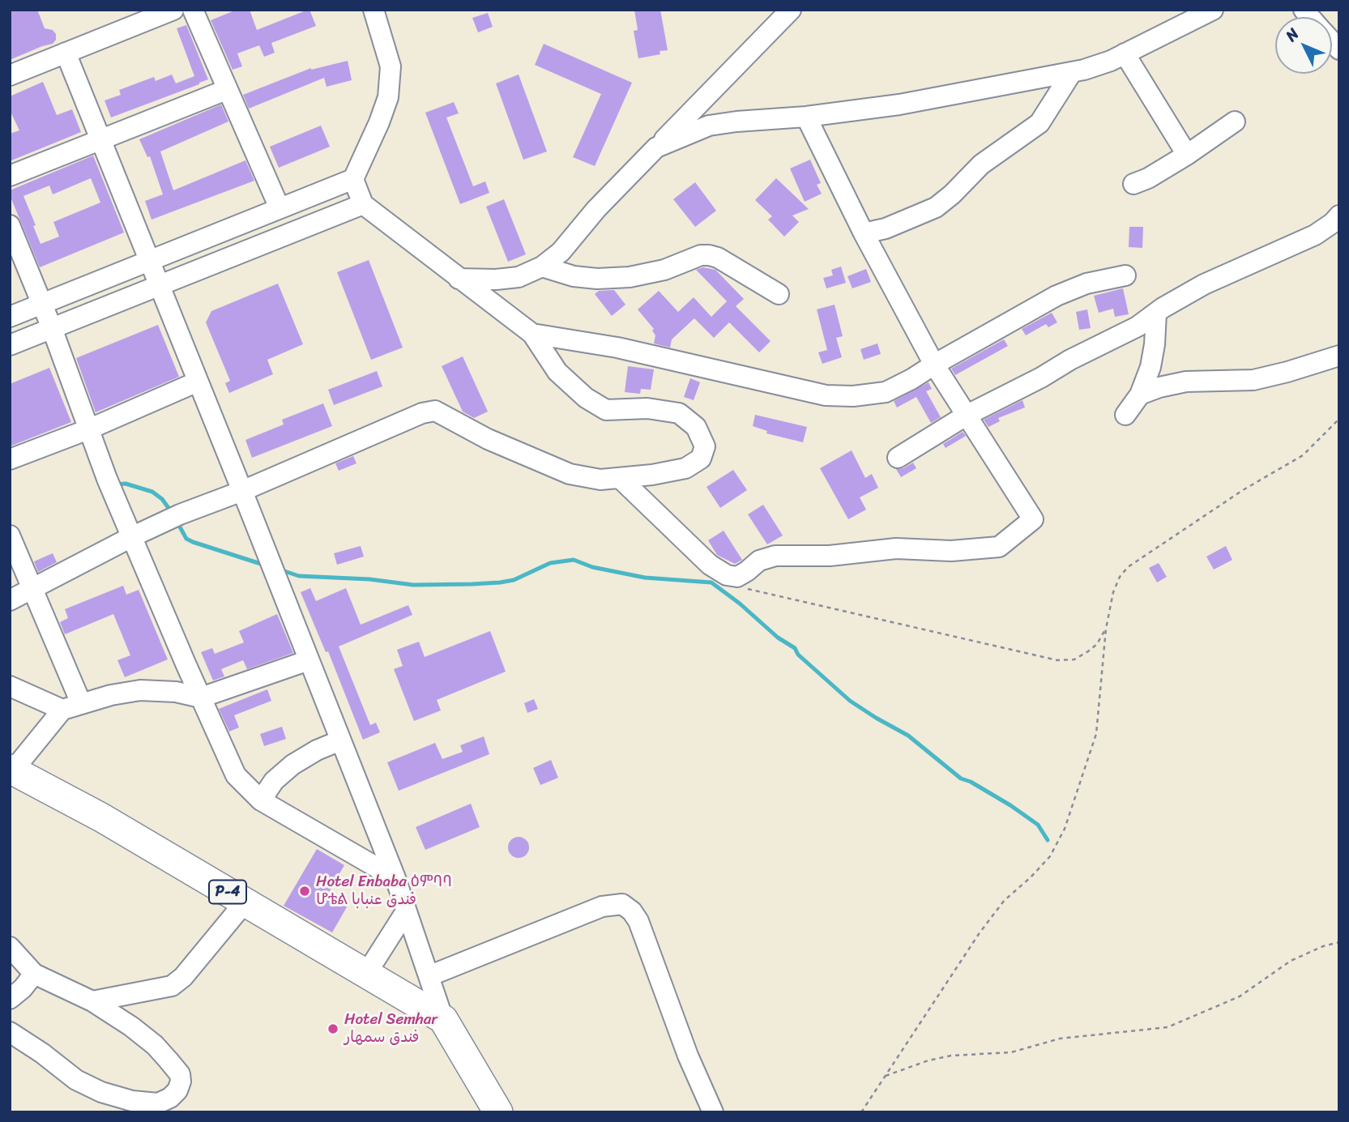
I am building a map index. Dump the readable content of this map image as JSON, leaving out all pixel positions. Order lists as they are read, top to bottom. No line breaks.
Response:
{"streets":{"highway":["P-4"]},"places":["Hotel Enbaba ዕምባባ ሆቴል فندق عنبابا","Hotel Semhar فندق سمهار"],"north":"top left"}
